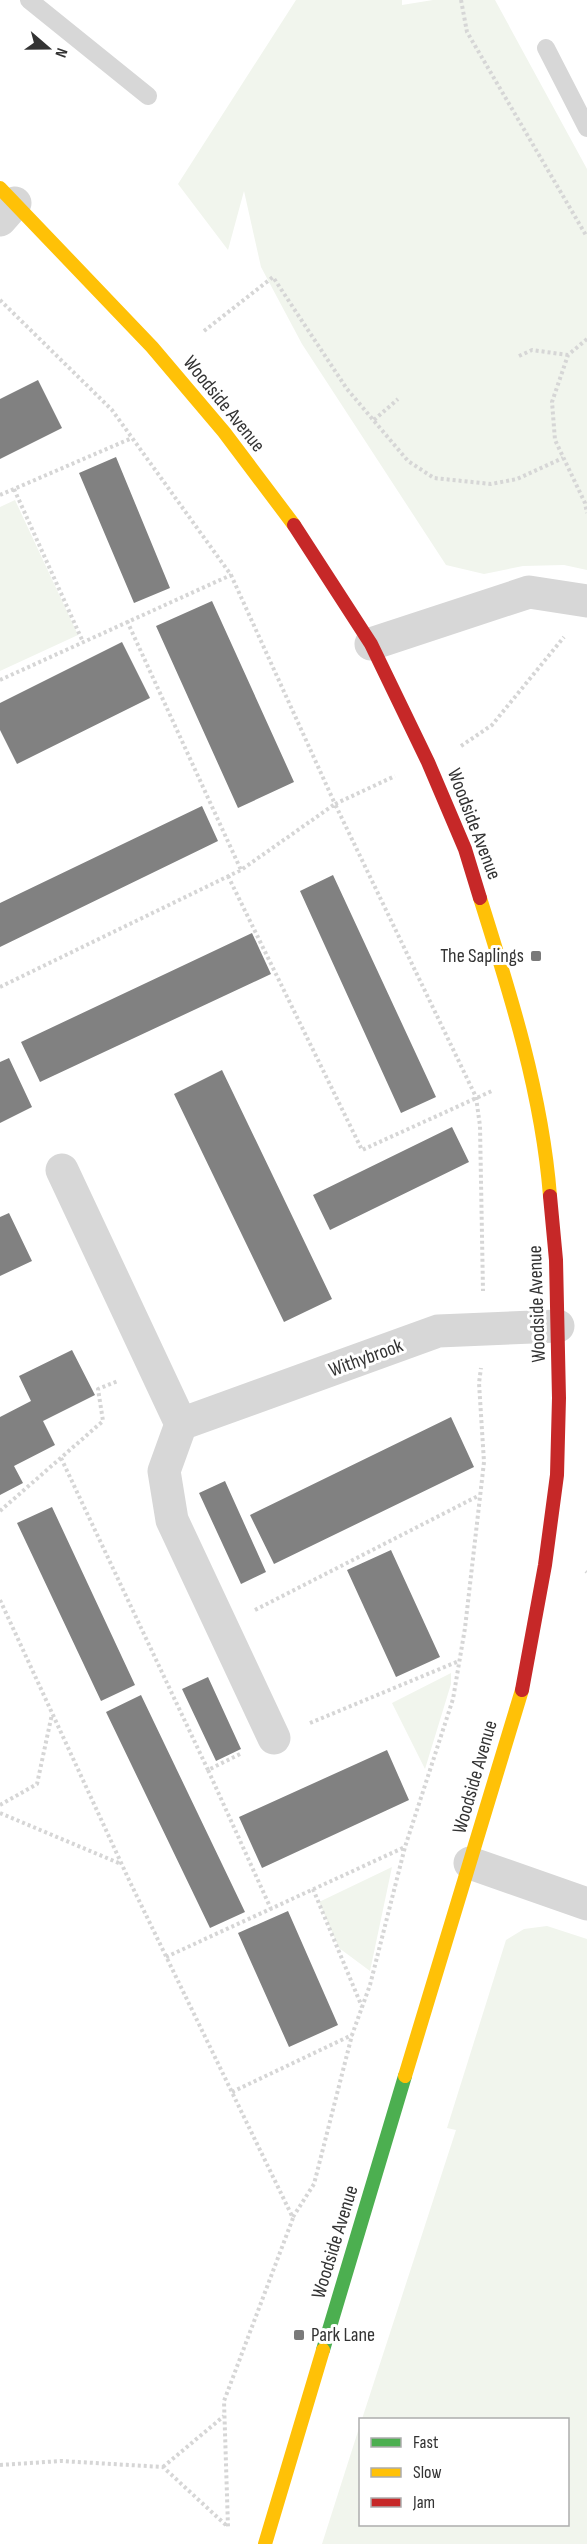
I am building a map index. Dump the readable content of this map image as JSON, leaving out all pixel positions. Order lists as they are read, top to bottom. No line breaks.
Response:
{"streets":{"street":["Woodside Avenue","Withybrook"]},"crossings":[["Woodside Avenue","Withybrook"]],"places":{"transit":["The Saplings","Park Lane"]},"legend":["Fast","Slow","Jam"],"north":"right"}
